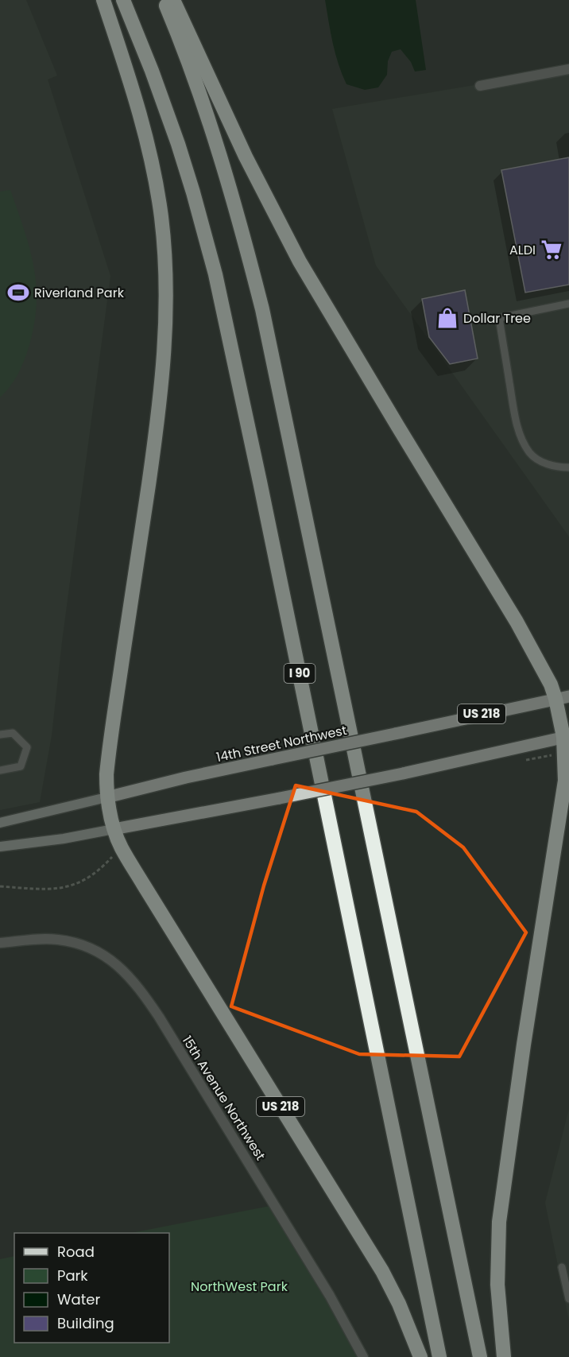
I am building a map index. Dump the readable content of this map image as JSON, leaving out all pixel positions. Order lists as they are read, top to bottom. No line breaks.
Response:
{"streets":{"highway":["I 90","US 218"],"main road":["14th Street Northwest"],"street":["15th Avenue Northwest"]},"crossings":[["US 218","14th Street Northwest"]],"parks":["NorthWest Park"],"places":{"supermarket":["ALDI"],"sports":["Riverland Park"],"shop":["Dollar Tree"]},"legend":["Road","Park","Water","Building"]}
